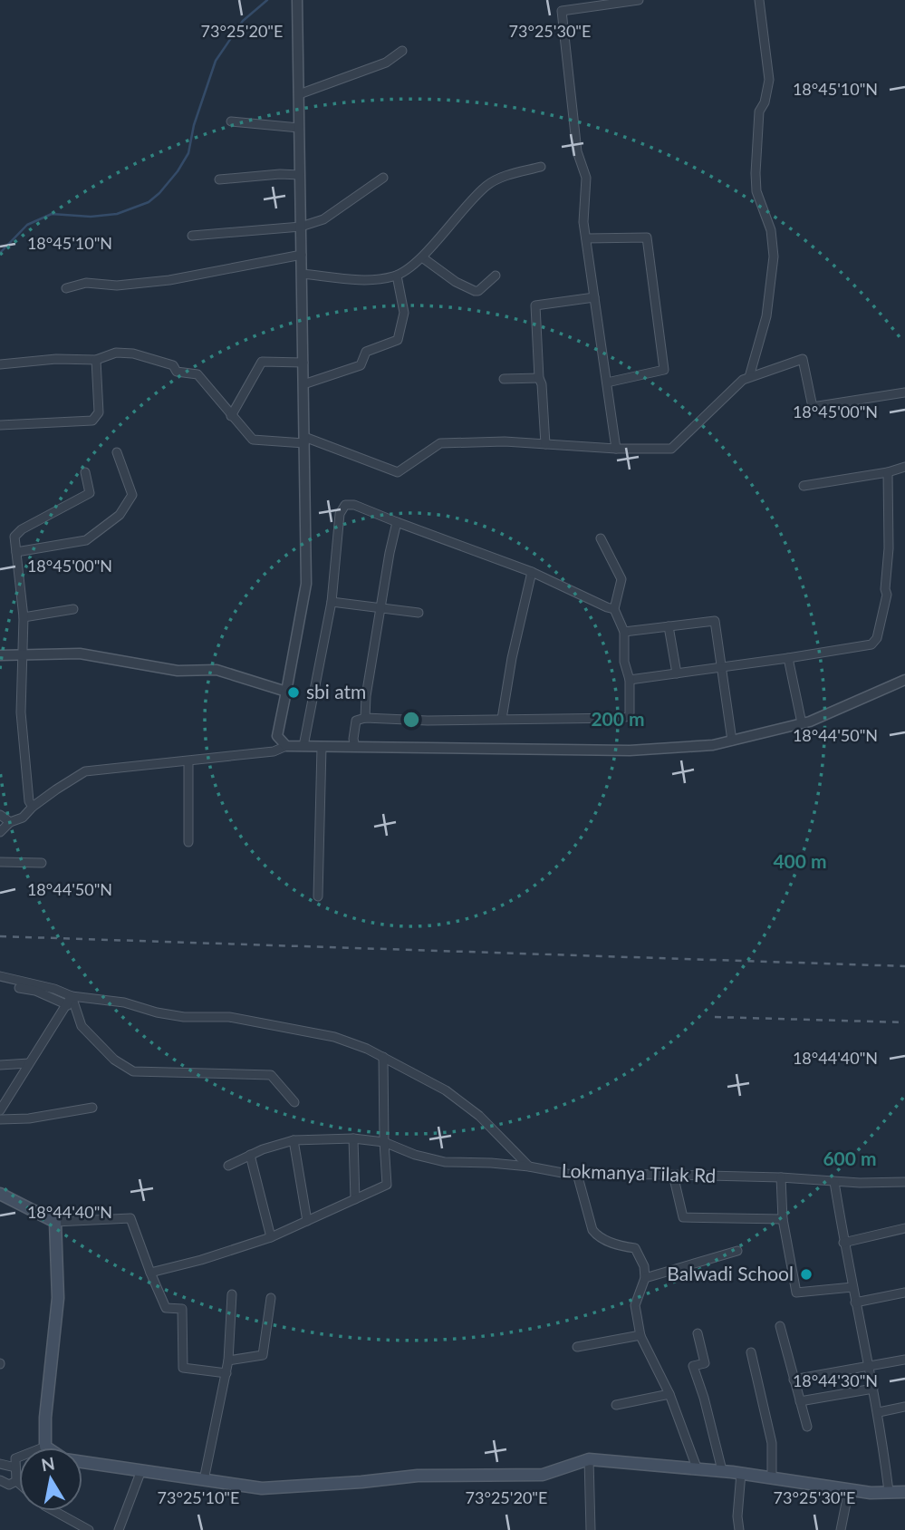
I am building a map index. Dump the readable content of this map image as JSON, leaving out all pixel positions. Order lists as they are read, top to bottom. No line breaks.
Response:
{"streets":{"street":["Lokmanya Tilak Rd"]},"places":["sbi atm","Balwadi School"],"north":"top","coordinates":["73°25'20\"E","73°25'30\"E","18°45'10\"N","18°45'00\"N","18°44'50\"N","18°44'40\"N","18°44'30\"N","73°25'10\"E"],"rings":["200 m","400 m","600 m"]}
